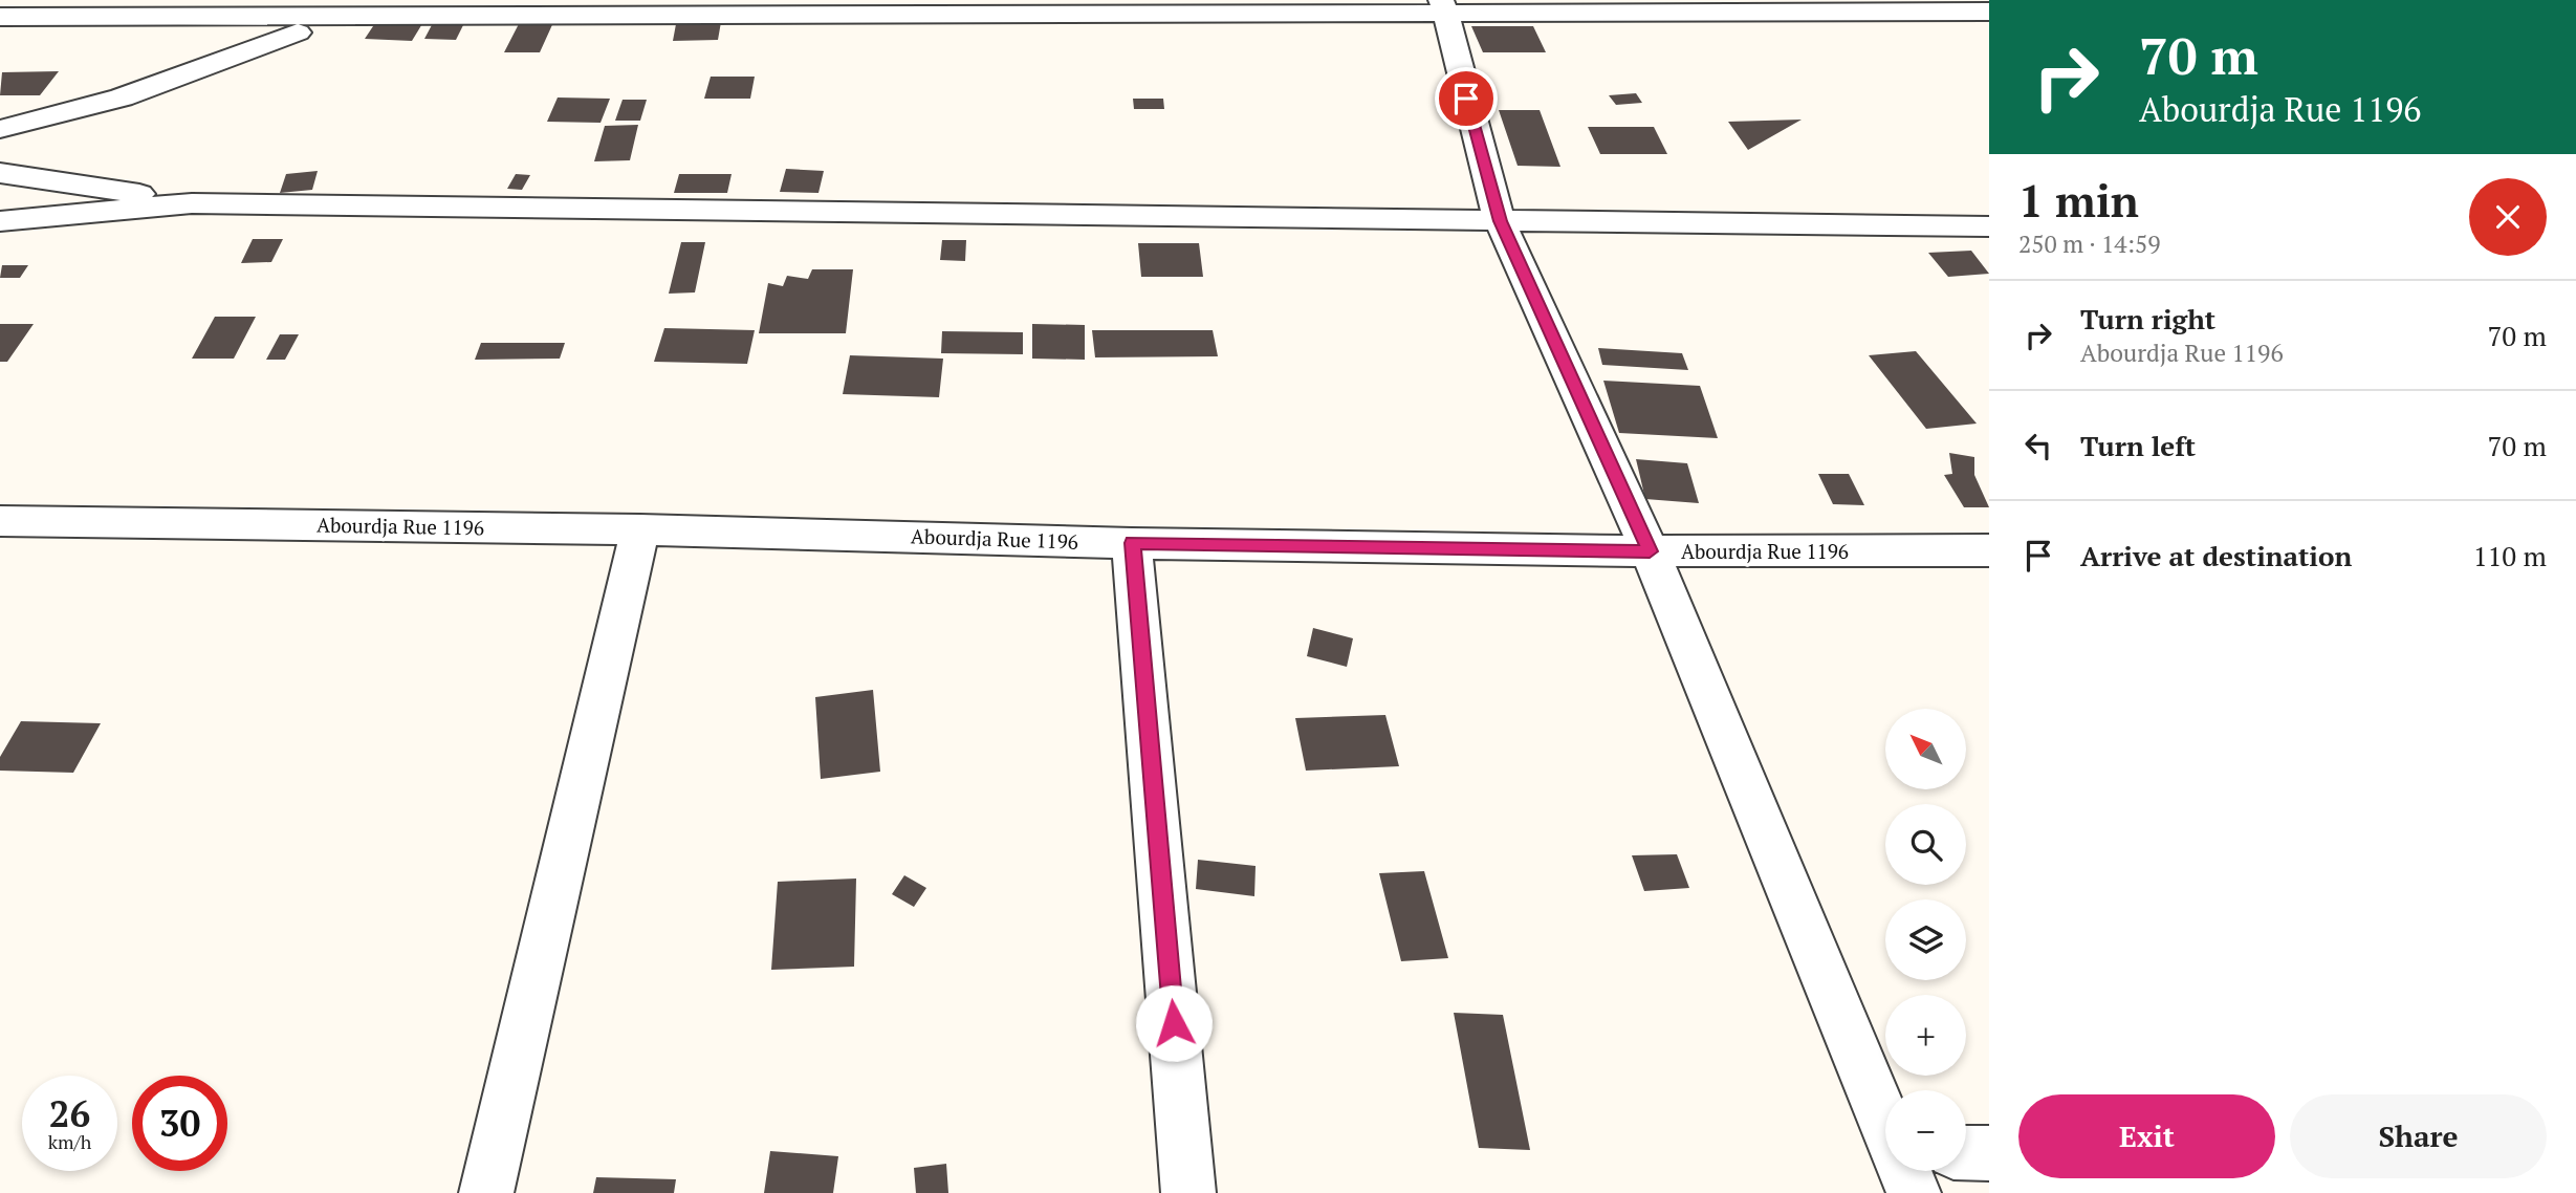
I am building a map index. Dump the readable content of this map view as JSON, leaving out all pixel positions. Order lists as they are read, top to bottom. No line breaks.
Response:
{"streets":{"street":["Abourdja Rue 1196"]},"north":"top left","page":{"turn":["70 m","Abourdja Rue 1196"],"heading":["1 min","250 m · 14:59"],"list":[{"name":"Turn right","note":"Abourdja Rue 1196","value":"70 m"},{"name":"Turn left","value":"70 m"},{"name":"Arrive at destination","value":"110 m"}],"map_buttons":["+","−"],"speed":"26 km/h","limit":"30","buttons":["Exit","Share"]}}
